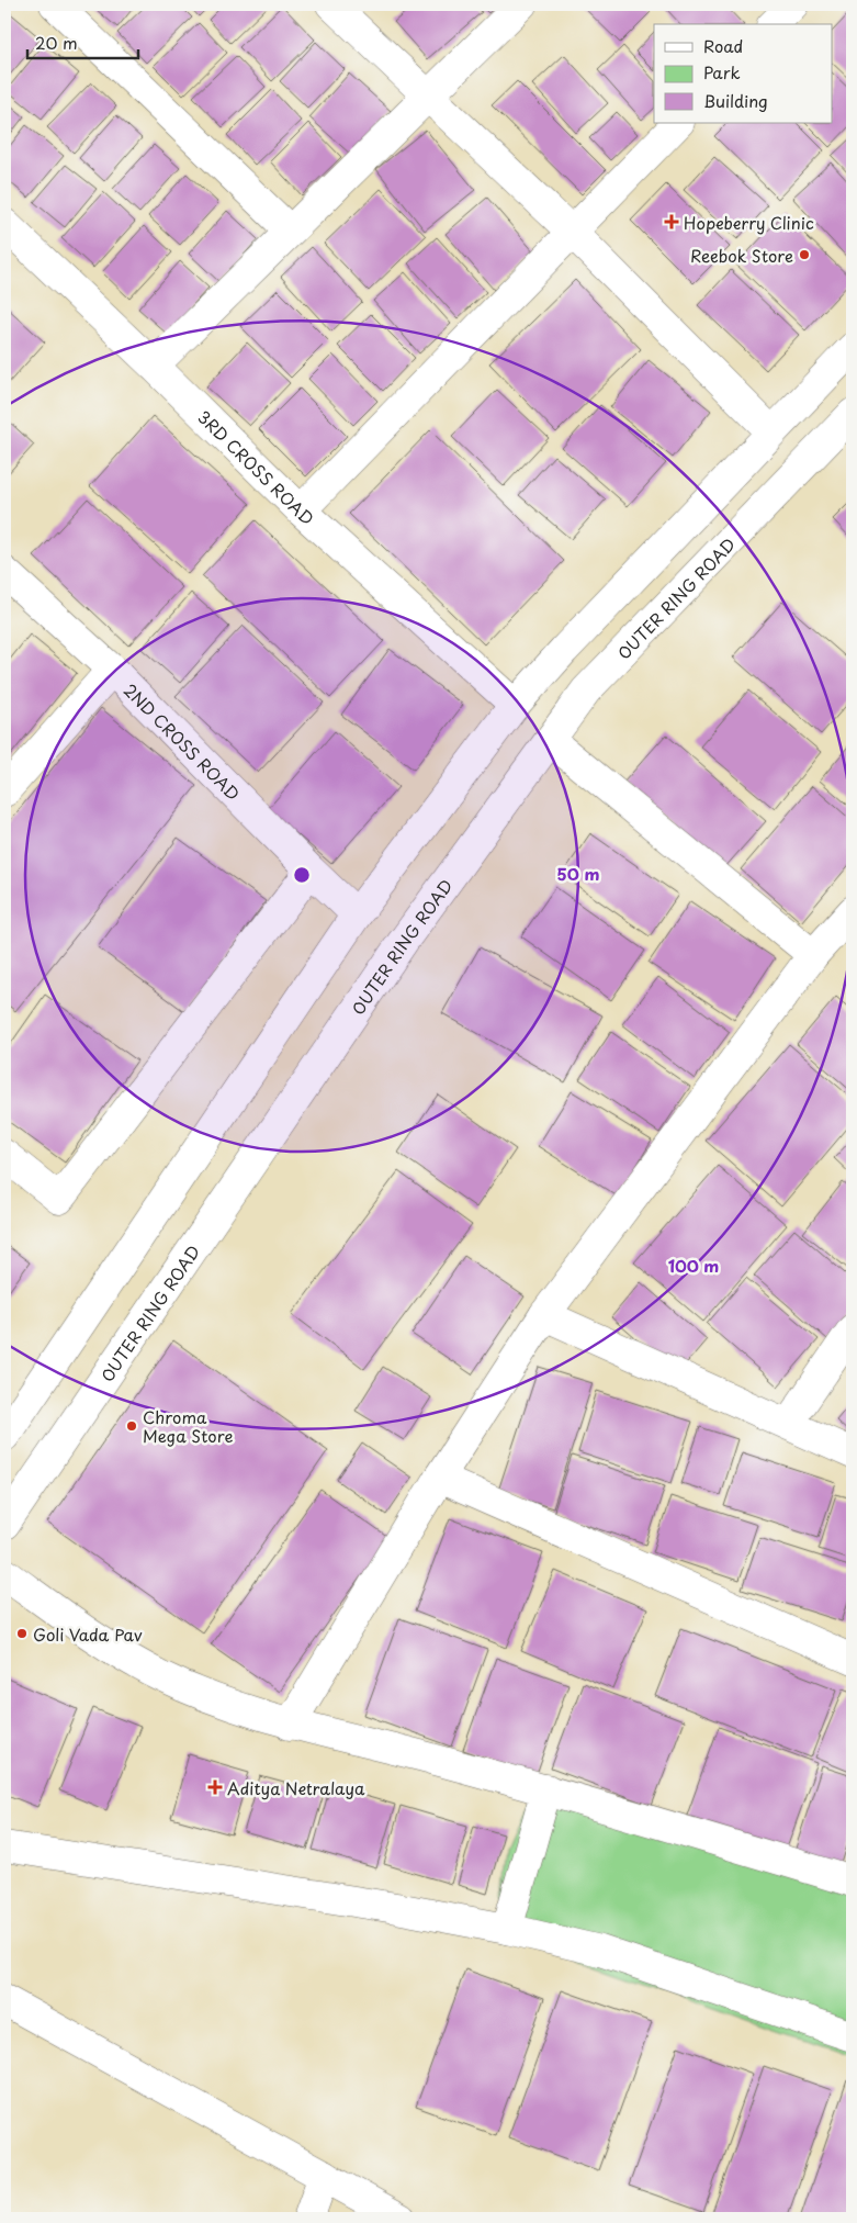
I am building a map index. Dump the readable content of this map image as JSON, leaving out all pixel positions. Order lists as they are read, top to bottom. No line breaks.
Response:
{"streets":{"main road":["3RD CROSS ROAD","OUTER RING ROAD","2ND CROSS ROAD"]},"places":{"health":["Hopeberry Clinic","Aditya Netralaya"],"other":["Reebok Store","Chroma Mega Store","Goli Vada Pav"]},"legend":["Road","Park","Building"],"scale_bar":"20 m","rings":["50 m","100 m"]}
